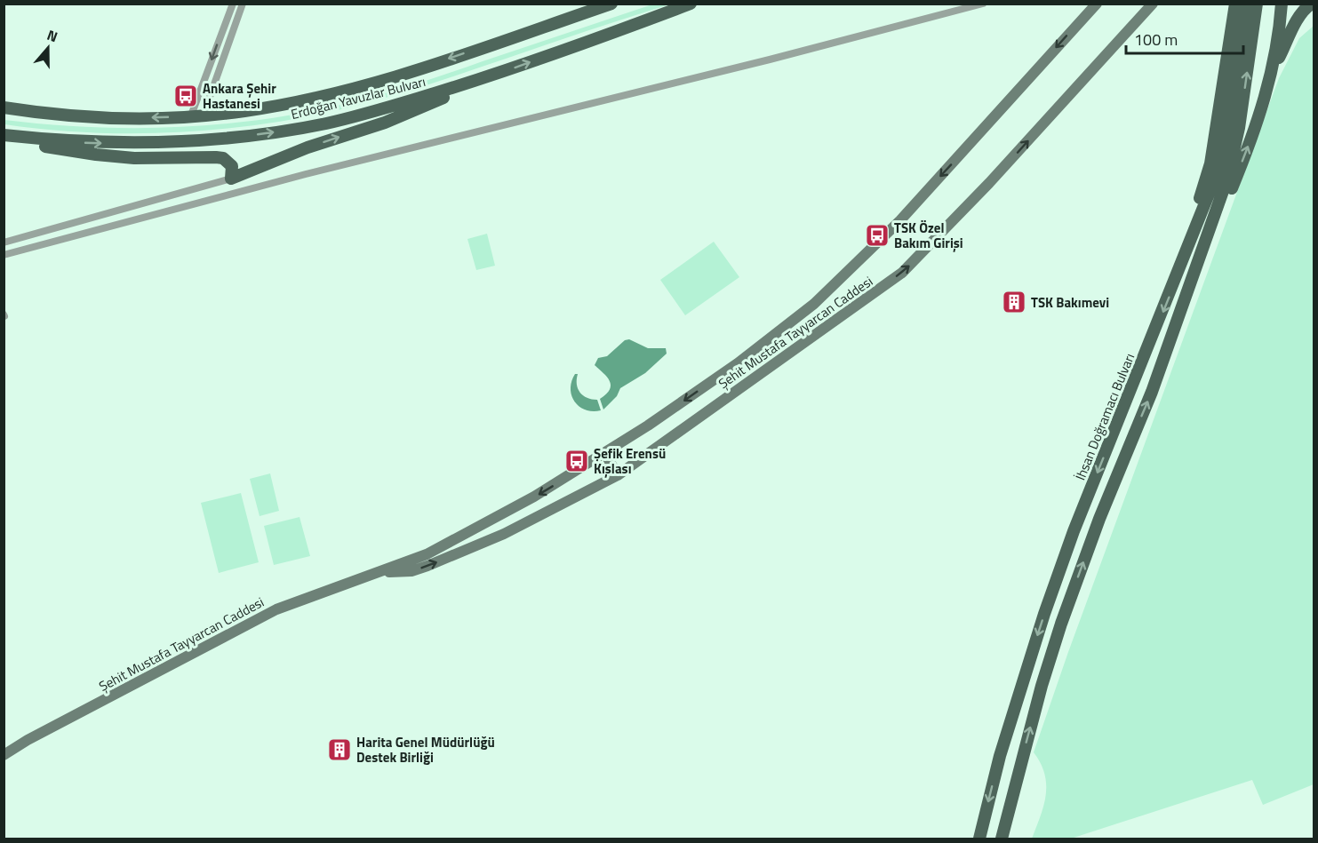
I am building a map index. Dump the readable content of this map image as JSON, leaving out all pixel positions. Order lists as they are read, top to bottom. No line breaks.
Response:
{"streets":{"main road":["Erdoğan Yavuzlar Bulvarı","Şehit Mustafa Tayyarcan Caddesi","İhsan Doğramacı Bulvarı"]},"places":{"bus stop":["Ankara Şehir Hastanesi","TSK Özel Bakım Girişi","Şefik Erensü Kışlası"],"building":["TSK Bakımevi","Harita Genel Müdürlüğü Destek Birliği"]},"scale_bar":"100 m","north":"top"}
